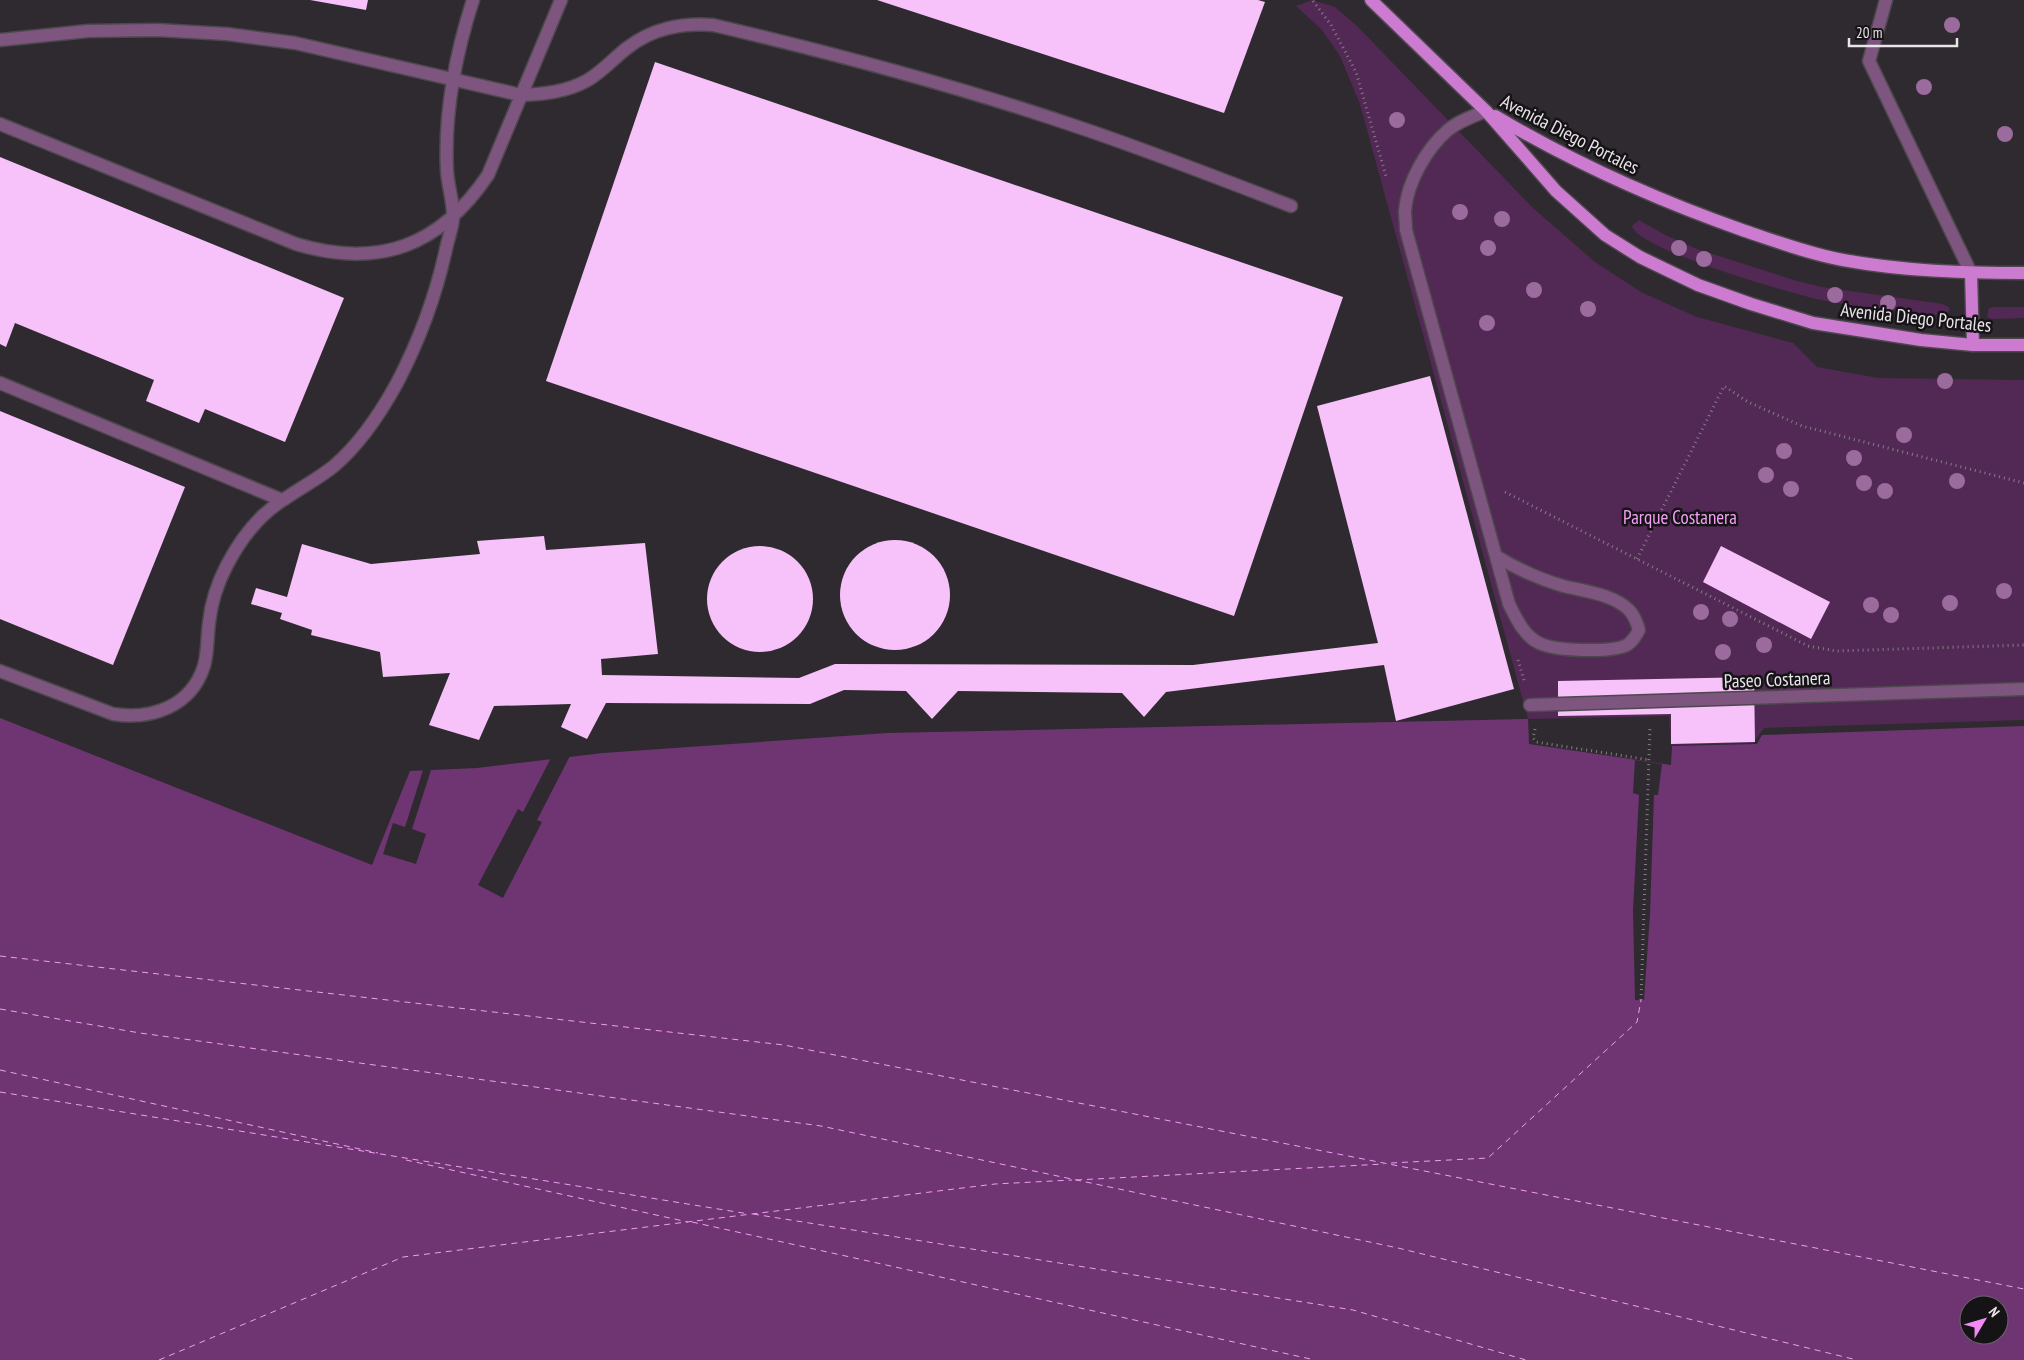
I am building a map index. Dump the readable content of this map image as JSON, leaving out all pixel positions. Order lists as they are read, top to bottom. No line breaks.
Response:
{"streets":{"main road":["Avenida Diego Portales"],"street":["Paseo Costanera"]},"parks":["Parque Costanera"],"scale_bar":"20 m","north":"top right"}
